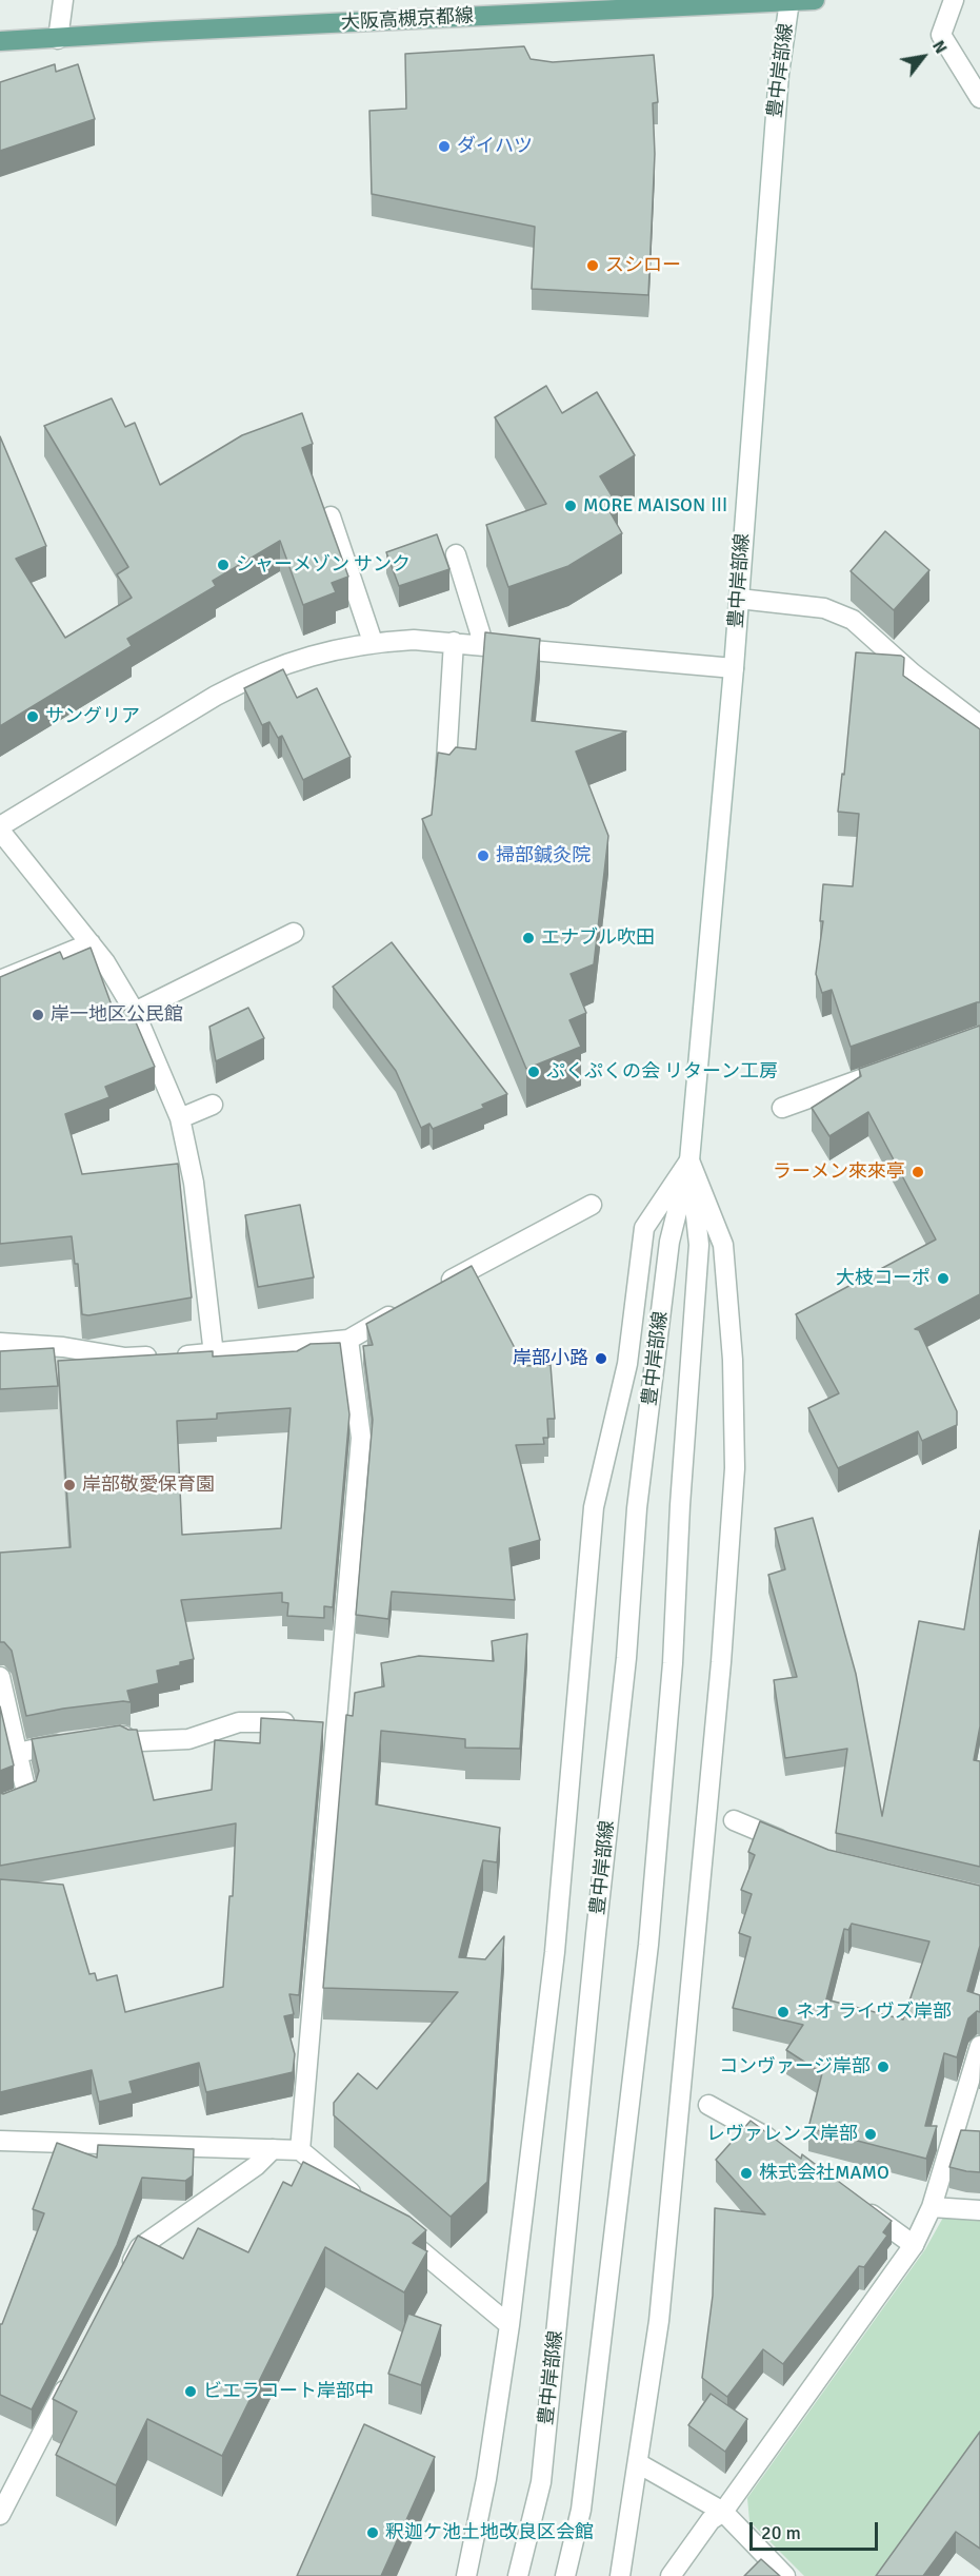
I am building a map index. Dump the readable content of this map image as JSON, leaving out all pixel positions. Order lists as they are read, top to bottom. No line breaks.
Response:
{"streets":{"main road":["大阪高槻京都線"],"street":["豊中岸部線"]},"crossings":[["大阪高槻京都線","豊中岸部線"]],"places":["ダイハツ","スシロー","MORE MAISON Ⅲ","シャーメゾン サンク","サングリア","掃部鍼灸院","エナブル吹田","岸一地区公民館","ぷくぷくの会 リターン工房","ラーメン來來亭","大枝コーポ","岸部小路","岸部敬愛保育園","ネオ ライヴズ岸部","コンヴァージ岸部","レヴァレンス岸部","株式会社MAMO","ビエラコート岸部中","釈迦ケ池土地改良区会館"],"scale_bar":"20 m","north":"top right"}
